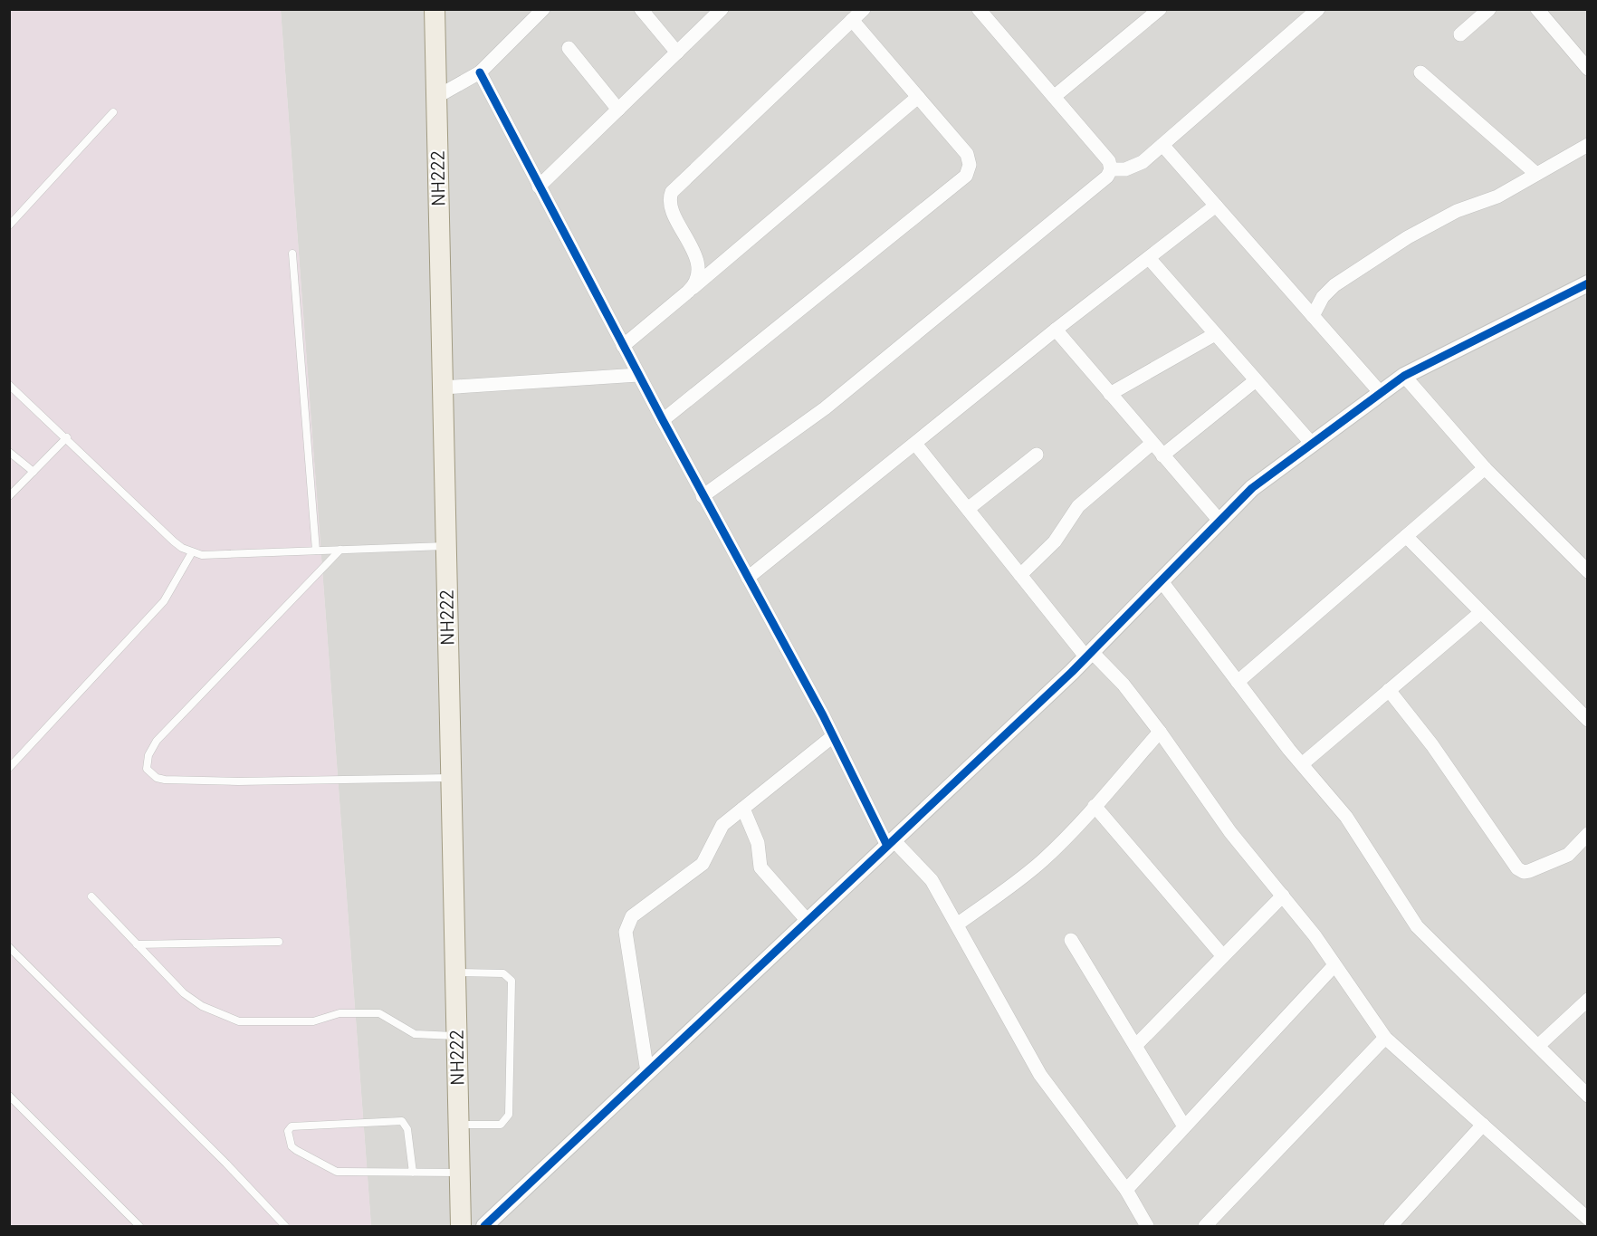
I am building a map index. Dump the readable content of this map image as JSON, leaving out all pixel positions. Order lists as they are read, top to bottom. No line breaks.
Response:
{"streets":{"main road":["NH222"]}}
